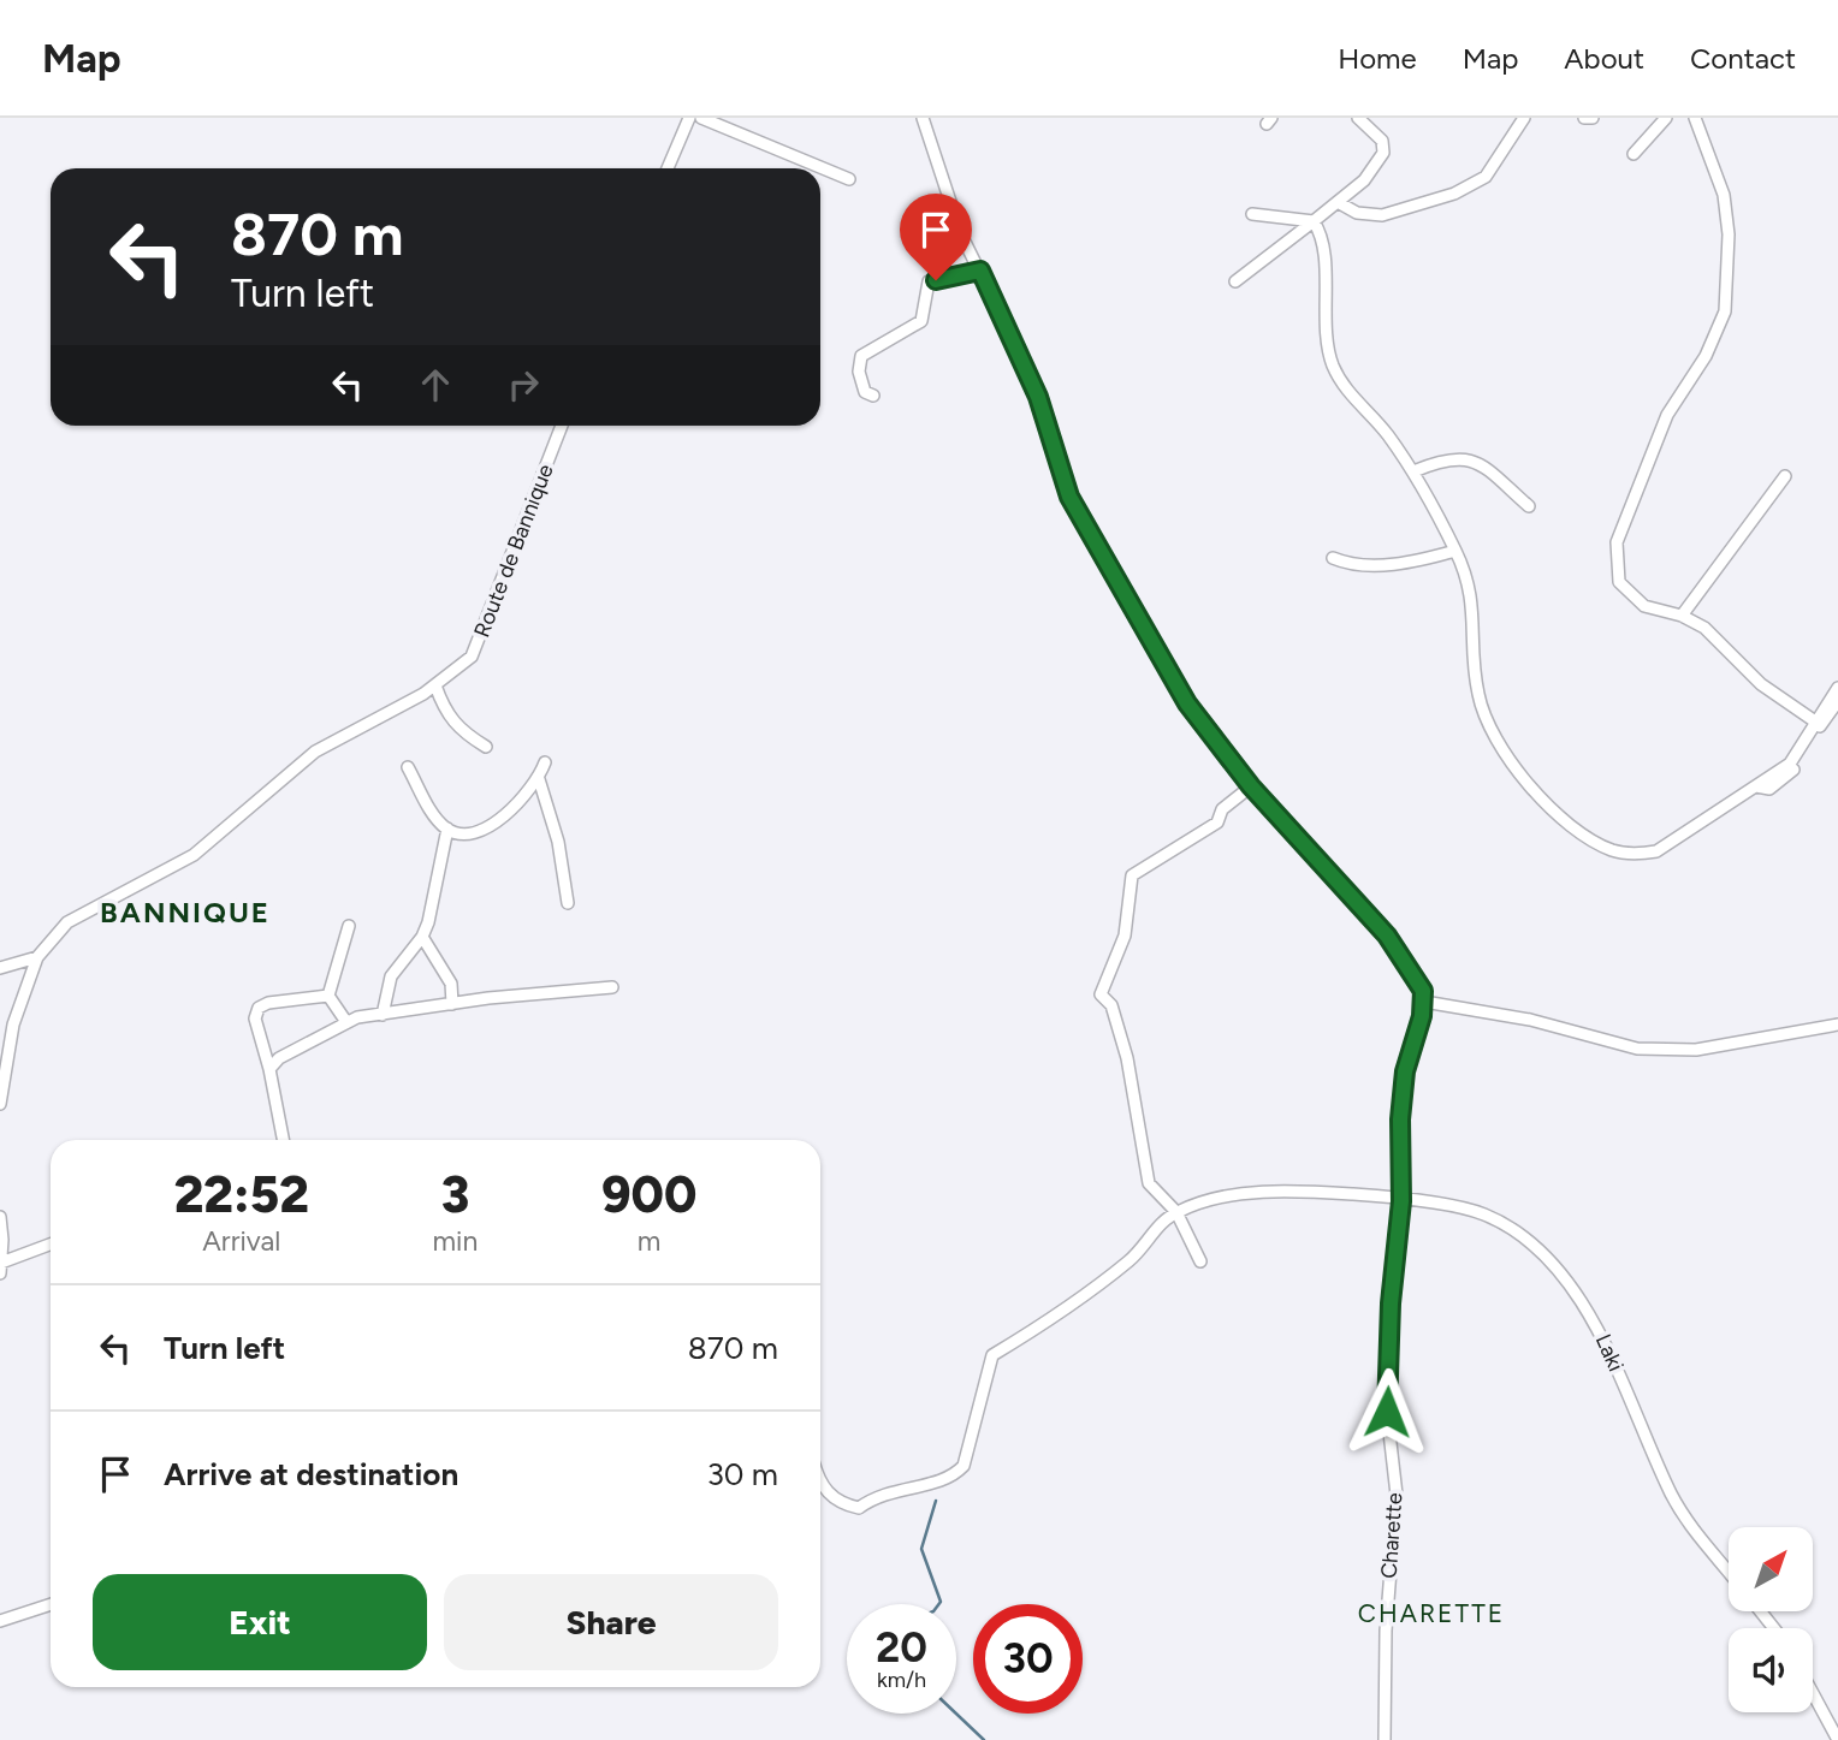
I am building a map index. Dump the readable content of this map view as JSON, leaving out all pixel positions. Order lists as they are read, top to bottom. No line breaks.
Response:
{"streets":{"street":["Route de Bannique","Laki","Charette"]},"crossings":[["Laki","Charette"]],"districts":["BANNIQUE","CHARETTE"],"north":"top right","page":{"header":"Map","nav":["Home","Map","About","Contact"],"turn":["870 m","Turn left"],"eta":["22:52","Arrival","3","min","900","m"],"list":[{"name":"Turn left","value":"870 m"},{"name":"Arrive at destination","value":"30 m"}],"buttons":["Exit","Share"],"speed":"20 km/h","limit":"30"}}
